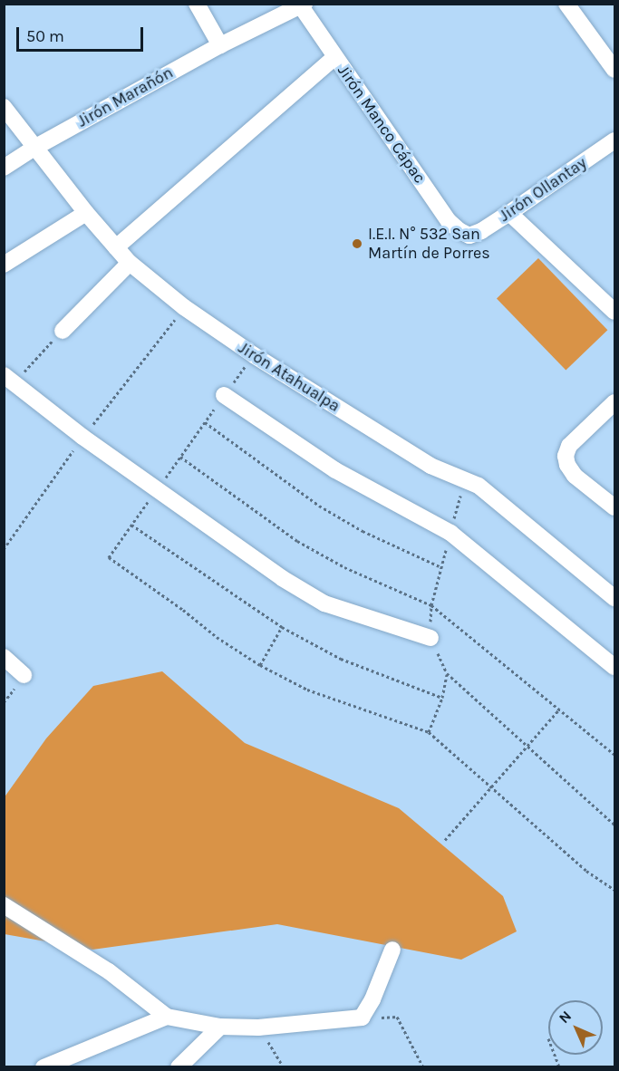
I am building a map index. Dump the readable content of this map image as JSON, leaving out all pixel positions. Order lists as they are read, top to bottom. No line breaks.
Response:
{"streets":{"street":["Jirón Marañón","Jirón Manco Cápac","Jirón Ollantay","Jirón Atahualpa"]},"crossings":[["Jirón Marañón","Jirón Manco Cápac"],["Jirón Marañón","Jirón Atahualpa"],["Jirón Manco Cápac","Jirón Ollantay"]],"places":["I.E.I. N° 532 San Martín de Porres"],"scale_bar":"50 m","north":"top left"}
